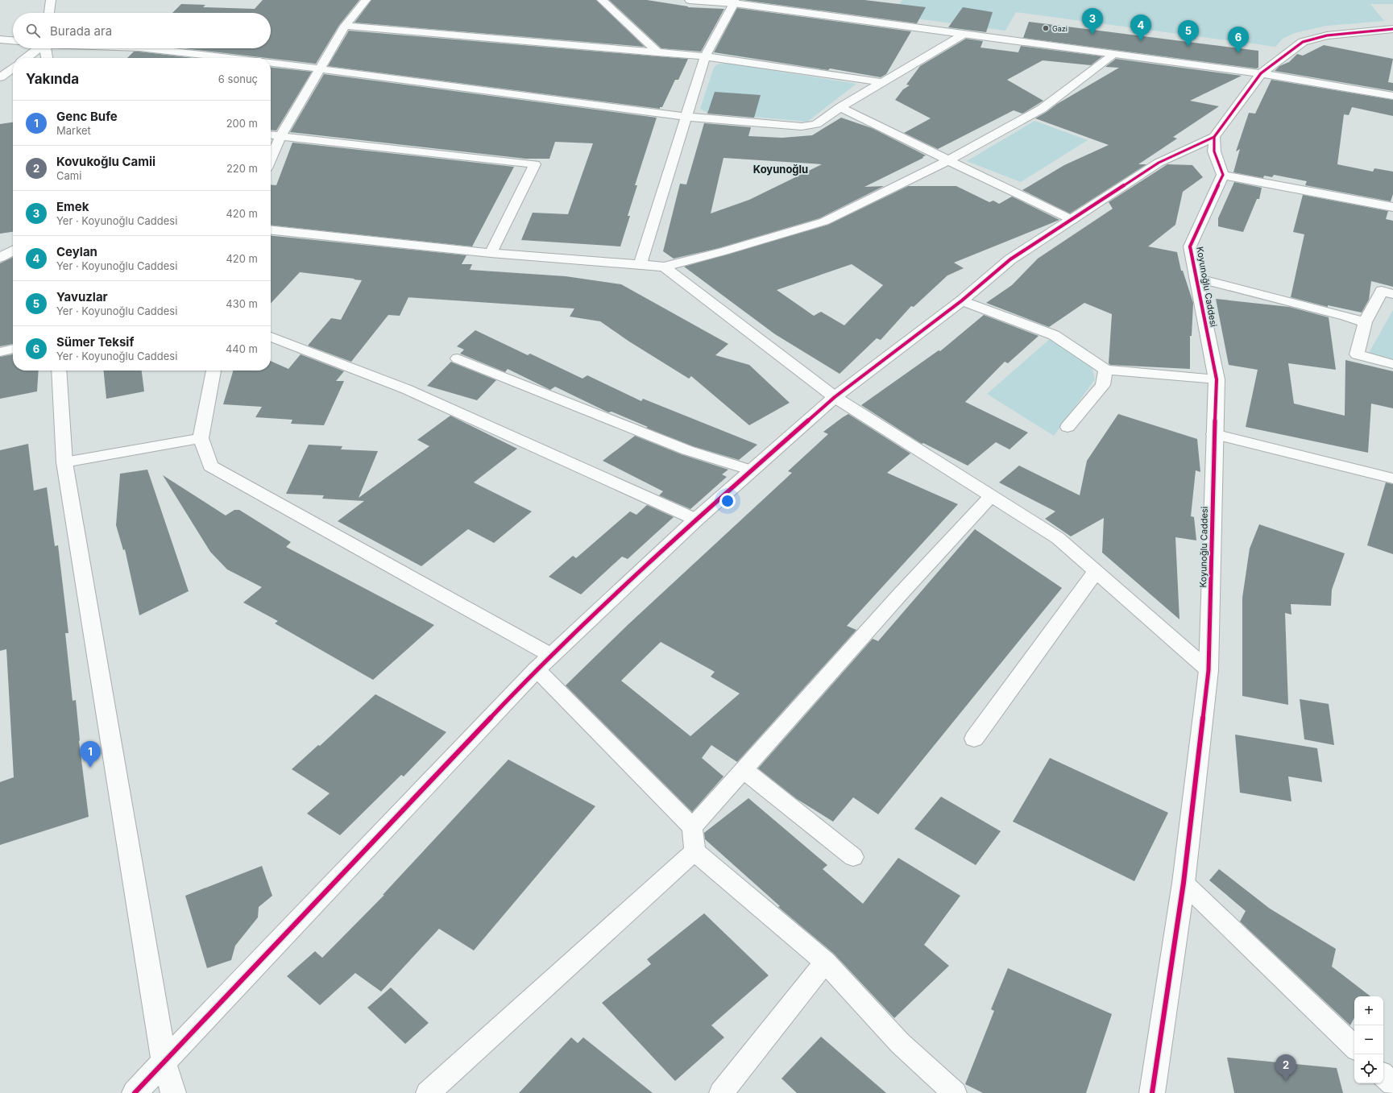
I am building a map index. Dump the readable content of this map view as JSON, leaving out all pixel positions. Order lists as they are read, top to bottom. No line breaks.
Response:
{"streets":{"street":["Koyunoğlu Caddesi"]},"districts":["Koyunoğlu"],"places":["Gazi"],"page":{"pins":["3","4","5","6","1","2"],"search":"Burada ara","heading":["Yakında","6 sonuç"],"list":[{"mark":"1","name":"Genc Bufe","note":"Market","value":"200 m"},{"mark":"2","name":"Kovukoğlu Camii","note":"Cami","value":"220 m"},{"mark":"3","name":"Emek","note":"Yer · Koyunoğlu Caddesi","value":"420 m"},{"mark":"4","name":"Ceylan","note":"Yer · Koyunoğlu Caddesi","value":"420 m"},{"mark":"5","name":"Yavuzlar","note":"Yer · Koyunoğlu Caddesi","value":"430 m"},{"mark":"6","name":"Sümer Teksif","note":"Yer · Koyunoğlu Caddesi","value":"440 m"}],"map_buttons":["+","−"]}}
